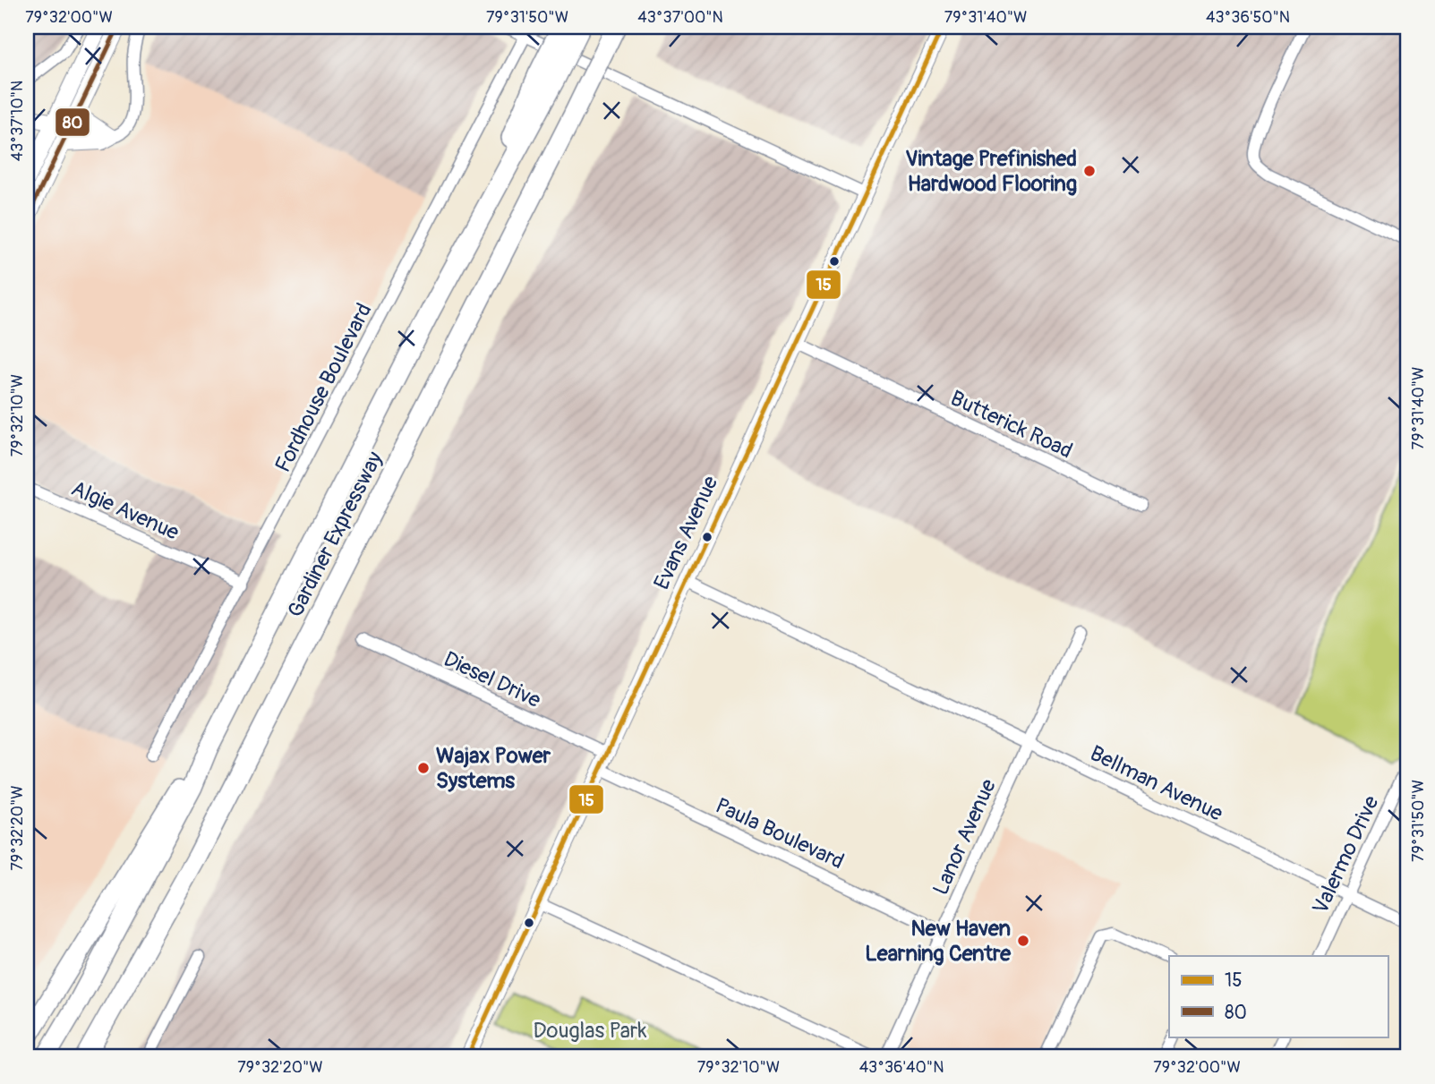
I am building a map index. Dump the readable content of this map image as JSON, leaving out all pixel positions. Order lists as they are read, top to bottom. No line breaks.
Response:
{"streets":{"highway":["Gardiner Expressway"],"main road":["Evans Avenue"],"street":["Fordhouse Boulevard","Butterick Road","Algie Avenue","Diesel Drive","Bellman Avenue","Paula Boulevard","Lanor Avenue","Valermo Drive"]},"crossings":[["Fordhouse Boulevard","Algie Avenue"],["Butterick Road","Evans Avenue"],["Evans Avenue","Diesel Drive"],["Evans Avenue","Bellman Avenue"],["Evans Avenue","Paula Boulevard"],["Bellman Avenue","Lanor Avenue"],["Bellman Avenue","Valermo Drive"],["Paula Boulevard","Lanor Avenue"]],"parks":["Douglas Park"],"places":["Vintage Prefinished Hardwood Flooring","Wajax Power Systems","New Haven Learning Centre"],"lines":["transit line 15","transit line 80"],"legend":["15","80"],"coordinates":["79°32'00\"W","79°31'50\"W","43°37'00\"N","79°31'40\"W","43°36'50\"N","43°37'10\"N","79°32'10\"W","79°32'20\"W","43°36'40\"N"]}
